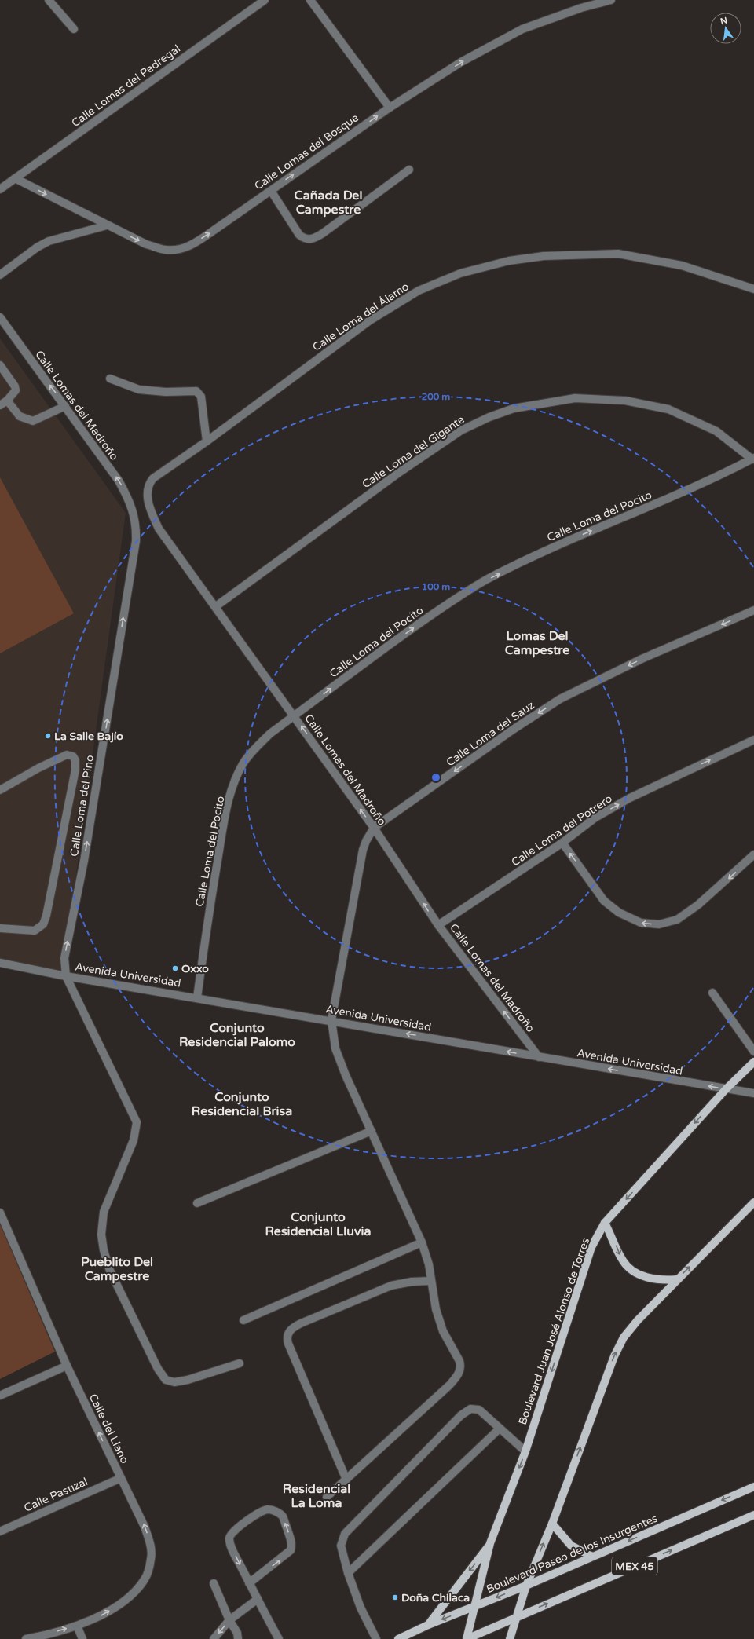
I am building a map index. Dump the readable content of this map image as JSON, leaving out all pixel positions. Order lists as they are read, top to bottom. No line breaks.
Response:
{"streets":{"main road":["Boulevard Juan José Alonso de Torres","Boulevard Paseo de los Insurgentes","MEX 45"],"street":["Calle Lomas del Pedregal","Calle Lomas del Bosque","Calle Loma del Álamo","Calle Lomas del Madroño","Calle Loma del Gigante","Calle Loma del Pocito","Calle Loma del Sauz","Calle Loma del Pino","Calle Loma del Potrero","Avenida Universidad","Calle del Llano","Calle Pastizal"]},"crossings":[["Calle Lomas del Pedregal","Calle Lomas del Bosque"],["Calle Loma del Álamo","Calle Lomas del Madroño"],["Calle Lomas del Madroño","Calle Loma del Gigante"],["Calle Lomas del Madroño","Calle Loma del Pocito"],["Calle Lomas del Madroño","Calle Loma del Sauz"],["Calle Lomas del Madroño","Calle Loma del Pino"],["Calle Lomas del Madroño","Calle Loma del Potrero"],["Calle Lomas del Madroño","Avenida Universidad"],["Calle Loma del Gigante","Calle Loma del Pocito"],["Calle Loma del Pocito","Avenida Universidad"],["Calle Loma del Sauz","Avenida Universidad"],["Calle Loma del Pino","Avenida Universidad"],["Avenida Universidad","Boulevard Juan José Alonso de Torres"],["Boulevard Juan José Alonso de Torres","Boulevard Paseo de los Insurgentes"],["Boulevard Juan José Alonso de Torres","MEX 45"],["Calle del Llano","Calle Pastizal"]],"one_way":["Calle Lomas del Bosque","Calle Lomas del Madroño","Calle Loma del Pocito","Calle Loma del Sauz","Calle Loma del Pino","Calle Loma del Potrero","Avenida Universidad"],"districts":["Cañada Del Campestre","Lomas Del Campestre","Conjunto Residencial Palomo","Conjunto Residencial Brisa","Conjunto Residencial Lluvia","Pueblito Del Campestre","Residencial La Loma"],"places":["La Salle Bajío","Oxxo","Doña Chilaca"],"north":"top","rings":["200 m","100 m"]}
